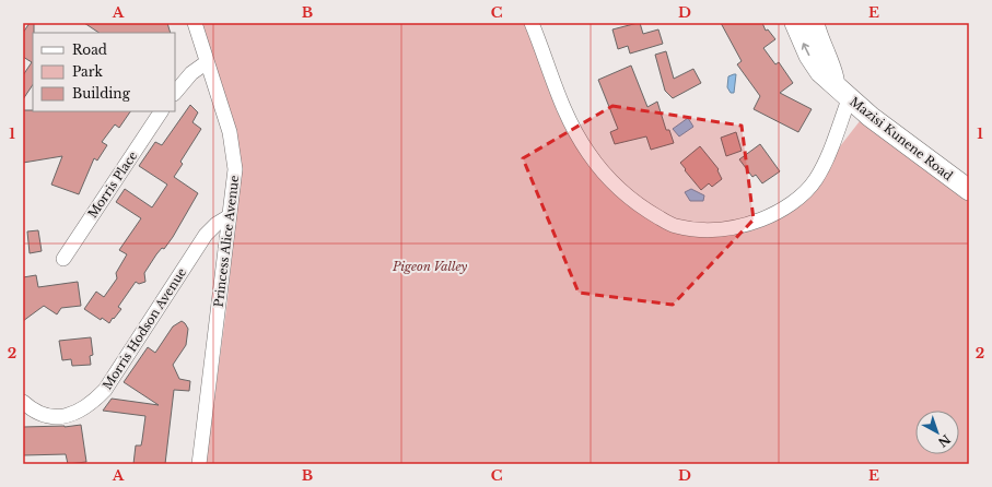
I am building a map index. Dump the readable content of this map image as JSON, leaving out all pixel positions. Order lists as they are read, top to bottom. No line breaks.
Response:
{"streets":{"street":["Mazisi Kunene Road","Morris Place","Princess Alice Avenue","Morris Hodson Avenue"]},"crossings":[["Princess Alice Avenue","Morris Hodson Avenue"]],"parks":["Pigeon Valley"],"legend":["Road","Park","Building"],"north":"bottom right","grid":{"columns":["A","B","C","D","E"],"rows":["1","2"]}}
